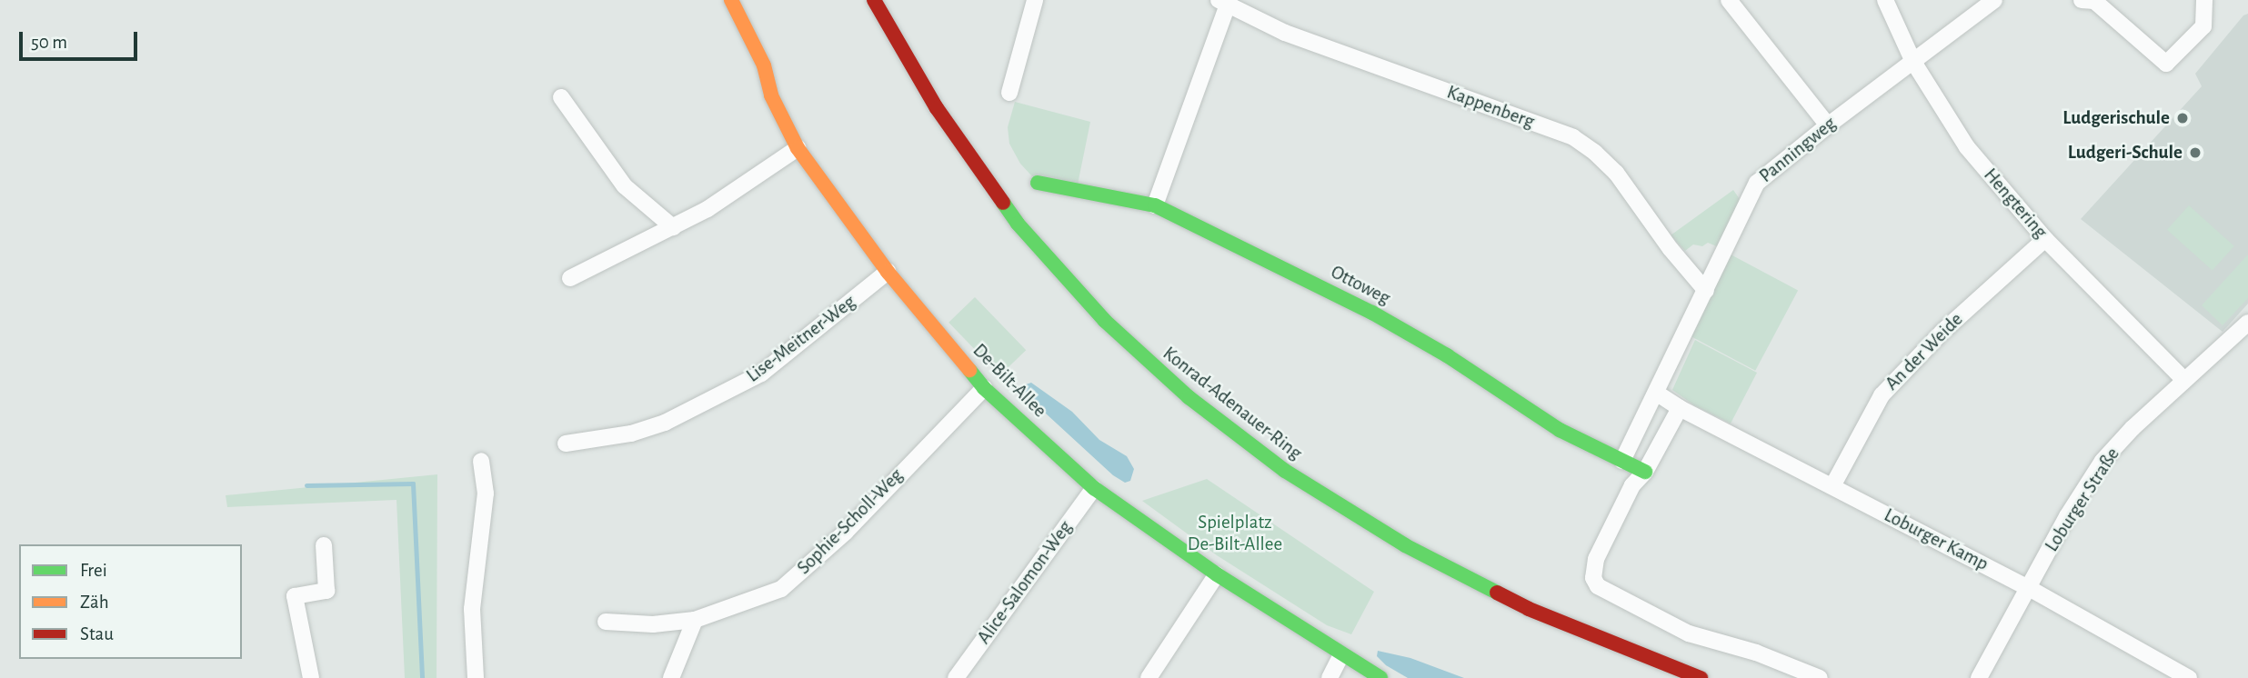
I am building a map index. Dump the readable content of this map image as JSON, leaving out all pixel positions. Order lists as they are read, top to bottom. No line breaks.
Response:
{"streets":{"street":["Kappenberg","Panningweg","Hengtering","Ottoweg","Lise-Meitner-Weg","An der Weide","De-Bilt-Allee","Konrad-Adenauer-Ring","Loburger Straße","Sophie-Scholl-Weg","Loburger Kamp","Alice-Salomon-Weg"]},"crossings":[["Kappenberg","Panningweg"],["Panningweg","Hengtering"],["Panningweg","Ottoweg"],["Hengtering","An der Weide"],["Hengtering","Loburger Straße"],["Lise-Meitner-Weg","De-Bilt-Allee"],["An der Weide","Loburger Kamp"],["De-Bilt-Allee","Sophie-Scholl-Weg"],["De-Bilt-Allee","Alice-Salomon-Weg"],["Loburger Straße","Loburger Kamp"]],"parks":["Spielplatz De-Bilt-Allee"],"places":["Ludgerischule","Ludgeri-Schule"],"legend":["Frei","Zäh","Stau"],"scale_bar":"50 m"}
